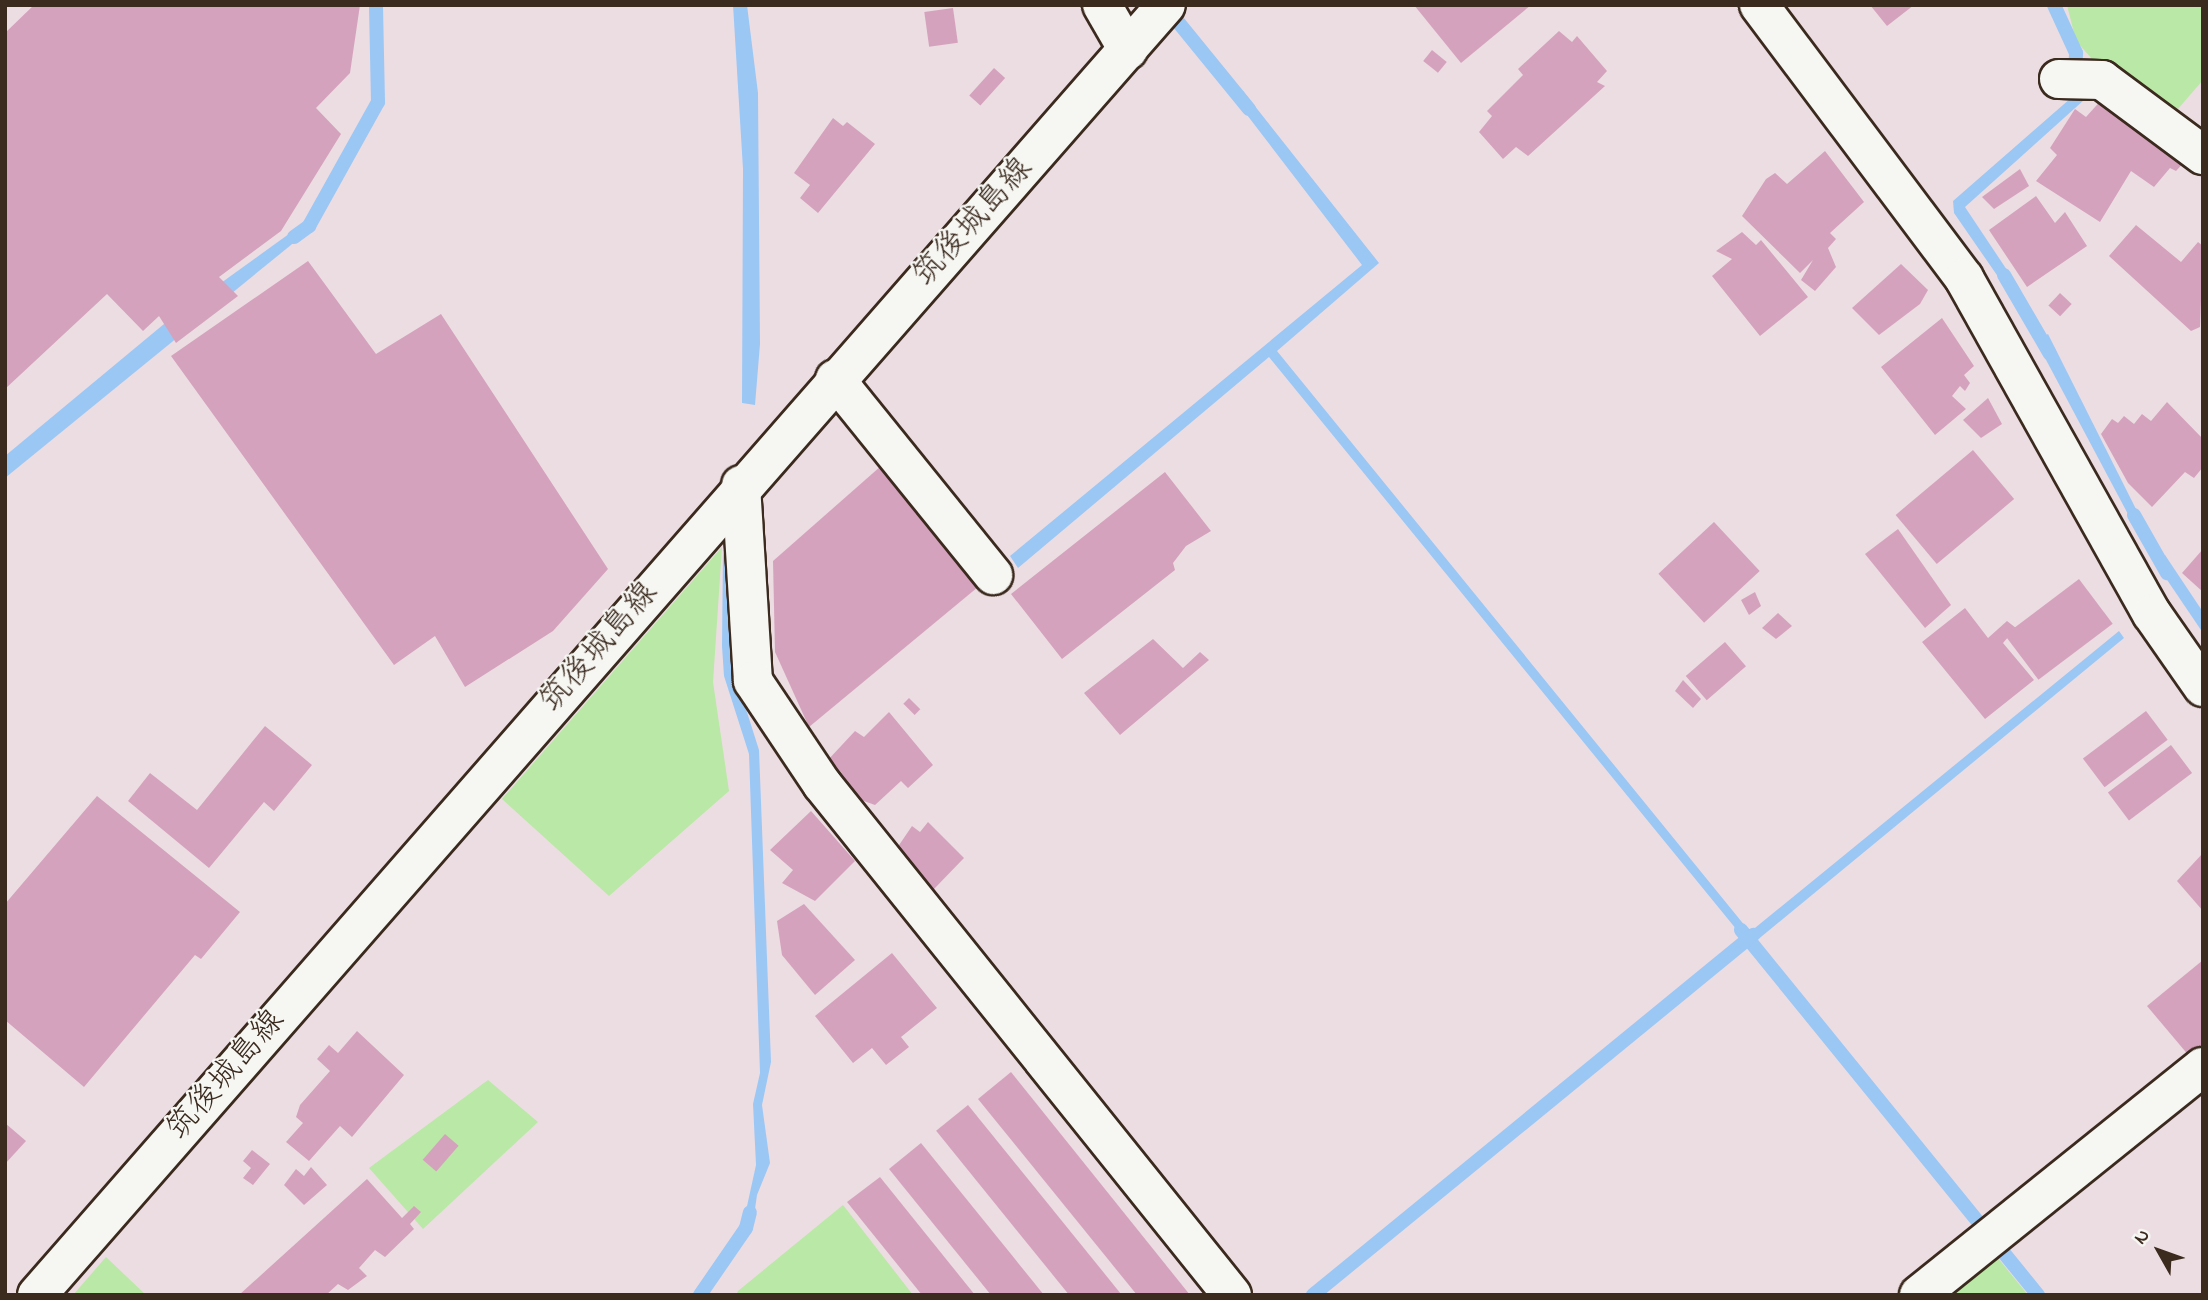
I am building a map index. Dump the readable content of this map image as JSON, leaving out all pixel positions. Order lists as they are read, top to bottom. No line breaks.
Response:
{"streets":{"street":["筑後城島線"]},"north":"top left"}
